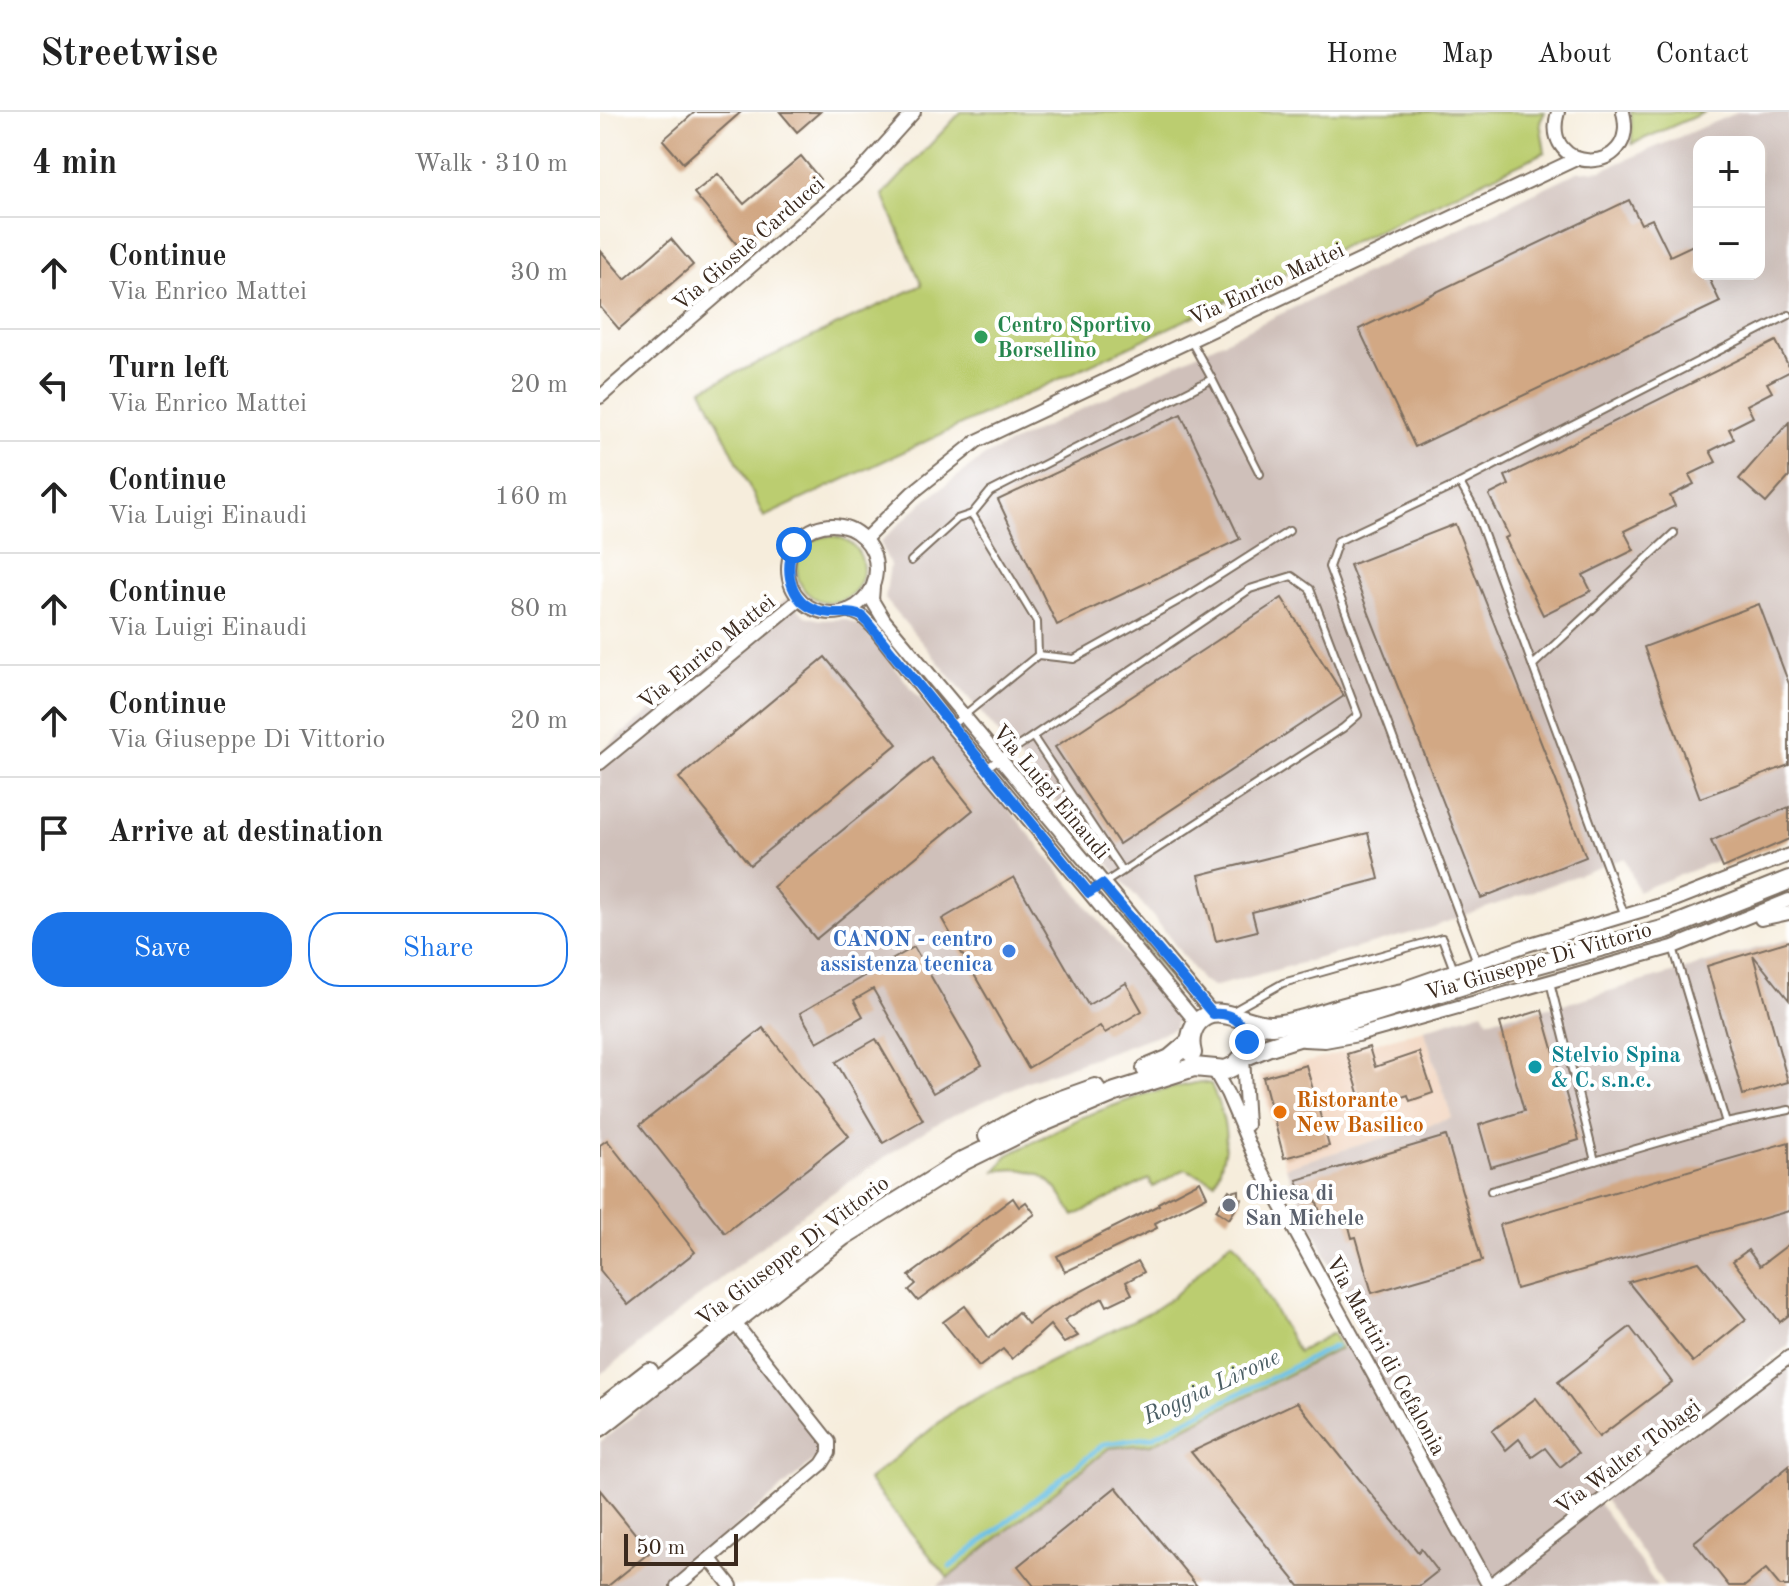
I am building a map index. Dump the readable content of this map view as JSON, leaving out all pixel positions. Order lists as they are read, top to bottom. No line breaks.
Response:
{"streets":{"main road":["Via Giuseppe Di Vittorio"],"street":["Via Giosuè Carducci","Via Enrico Mattei","Via Luigi Einaudi","Via Martiri di Cefalonia","Via Walter Tobagi"]},"crossings":[["Via Enrico Mattei","Via Luigi Einaudi"],["Via Luigi Einaudi","Via Giuseppe Di Vittorio"],["Via Luigi Einaudi","Via Martiri di Cefalonia"],["Via Giuseppe Di Vittorio","Via Martiri di Cefalonia"],["Via Martiri di Cefalonia","Via Walter Tobagi"]],"water":["Roggia Lirone"],"places":["Centro Sportivo Borsellino","CANON - centro assistenza tecnica","Stelvio Spina & C. s.n.c.","Ristorante New Basilico","Chiesa di San Michele"],"scale_bar":"50 m","page":{"header":"Streetwise","nav":["Home","Map","About","Contact"],"heading":["4 min","Walk · 310 m"],"map_buttons":["+","−"],"list":[["Continue","Via Enrico Mattei","30 m"],["Turn left","Via Enrico Mattei","20 m"],["Continue","Via Luigi Einaudi","160 m"],["Continue","Via Luigi Einaudi","80 m"],["Continue","Via Giuseppe Di Vittorio","20 m"],"Arrive at destination"],"buttons":["Save","Share"],"scale":"50 m"}}
